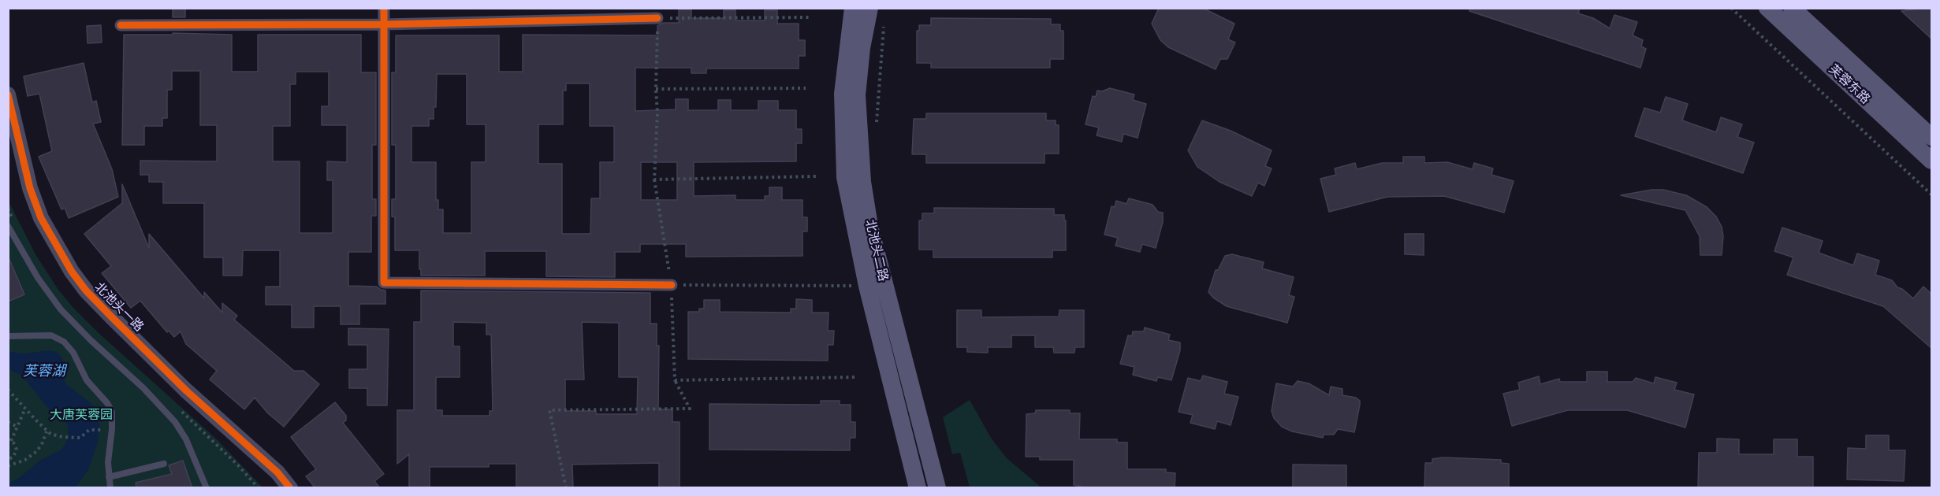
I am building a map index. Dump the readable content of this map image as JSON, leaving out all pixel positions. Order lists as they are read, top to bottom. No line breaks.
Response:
{"streets":{"main road":["芙蓉东路","北池头二路"],"street":["北池头一路"]},"water":["芙蓉湖"],"parks":["大唐芙蓉园"]}
